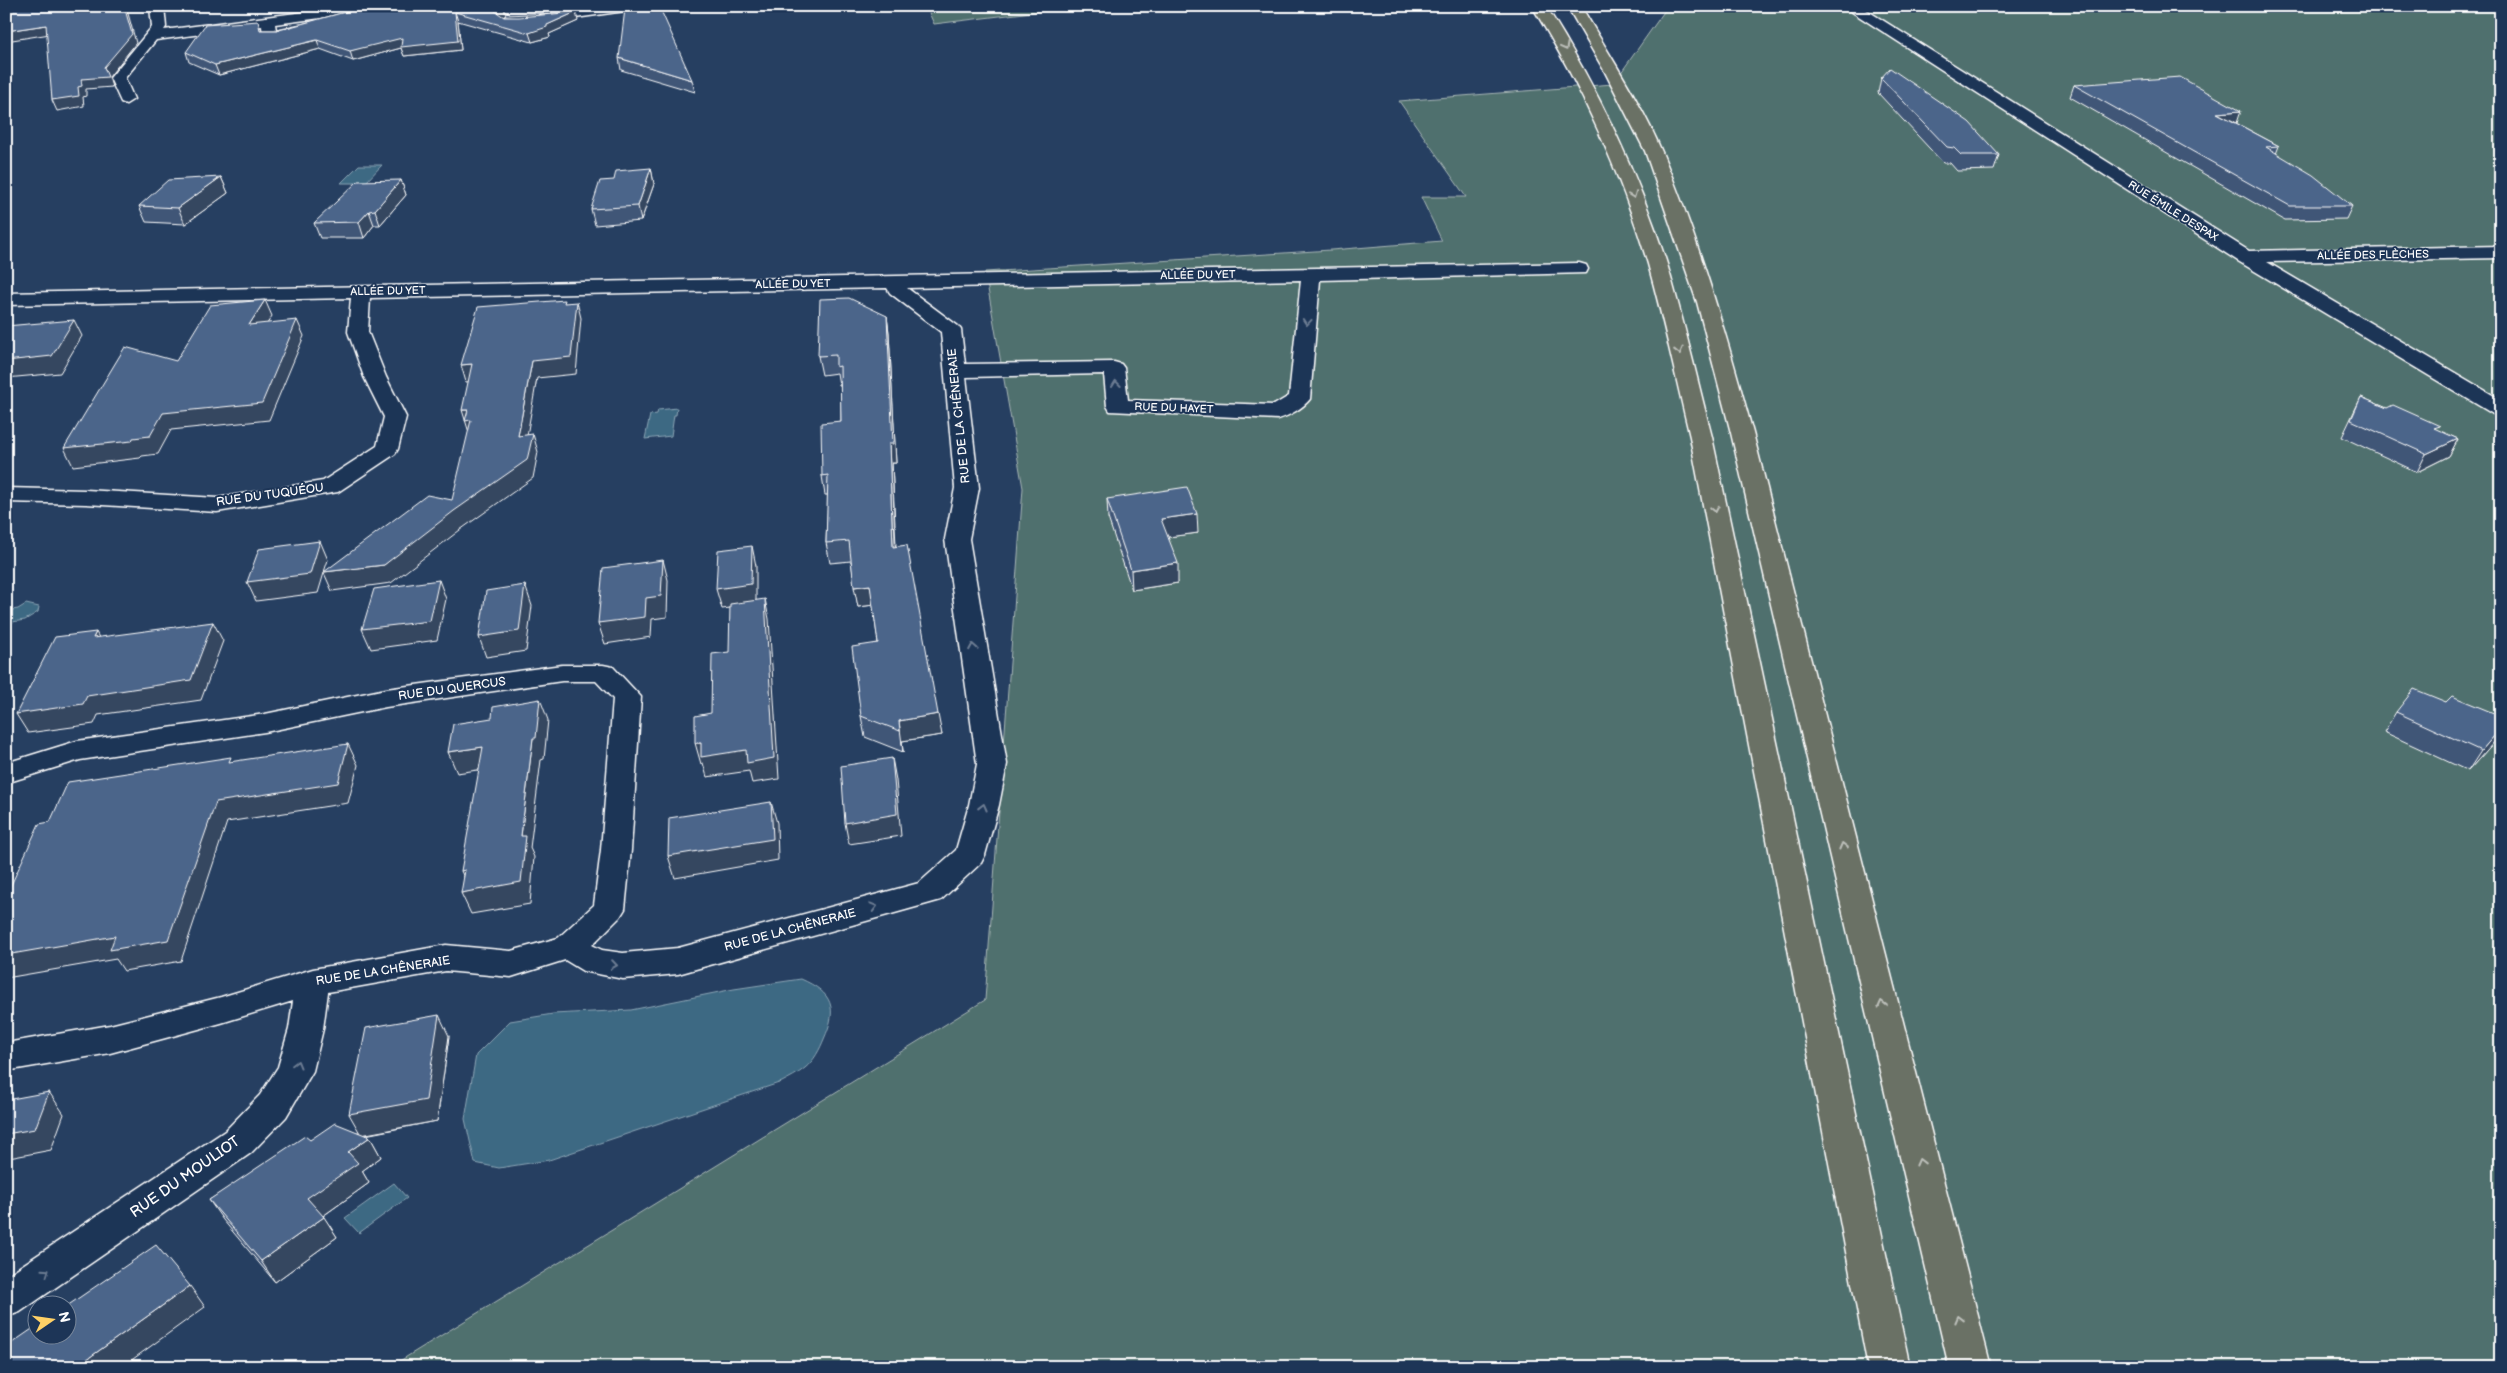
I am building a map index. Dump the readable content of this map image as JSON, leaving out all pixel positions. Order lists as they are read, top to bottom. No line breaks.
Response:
{"streets":{"street":["RUE ÉMILE DESPAX","ALLÉE DES FLÈCHES","ALLÉE DU YET","RUE DU HAYET","RUE DE LA CHÊNERAIE","RUE DU TUQUÉOU","RUE DU QUERCUS","RUE DU MOULIOT"]},"crossings":[["RUE ÉMILE DESPAX","ALLÉE DES FLÈCHES"],["ALLÉE DU YET","RUE DU HAYET"],["ALLÉE DU YET","RUE DE LA CHÊNERAIE"],["ALLÉE DU YET","RUE DU TUQUÉOU"],["RUE DU HAYET","RUE DE LA CHÊNERAIE"],["RUE DE LA CHÊNERAIE","RUE DU QUERCUS"],["RUE DE LA CHÊNERAIE","RUE DU MOULIOT"]],"one_way":["RUE DU MOULIOT"],"north":"right"}
